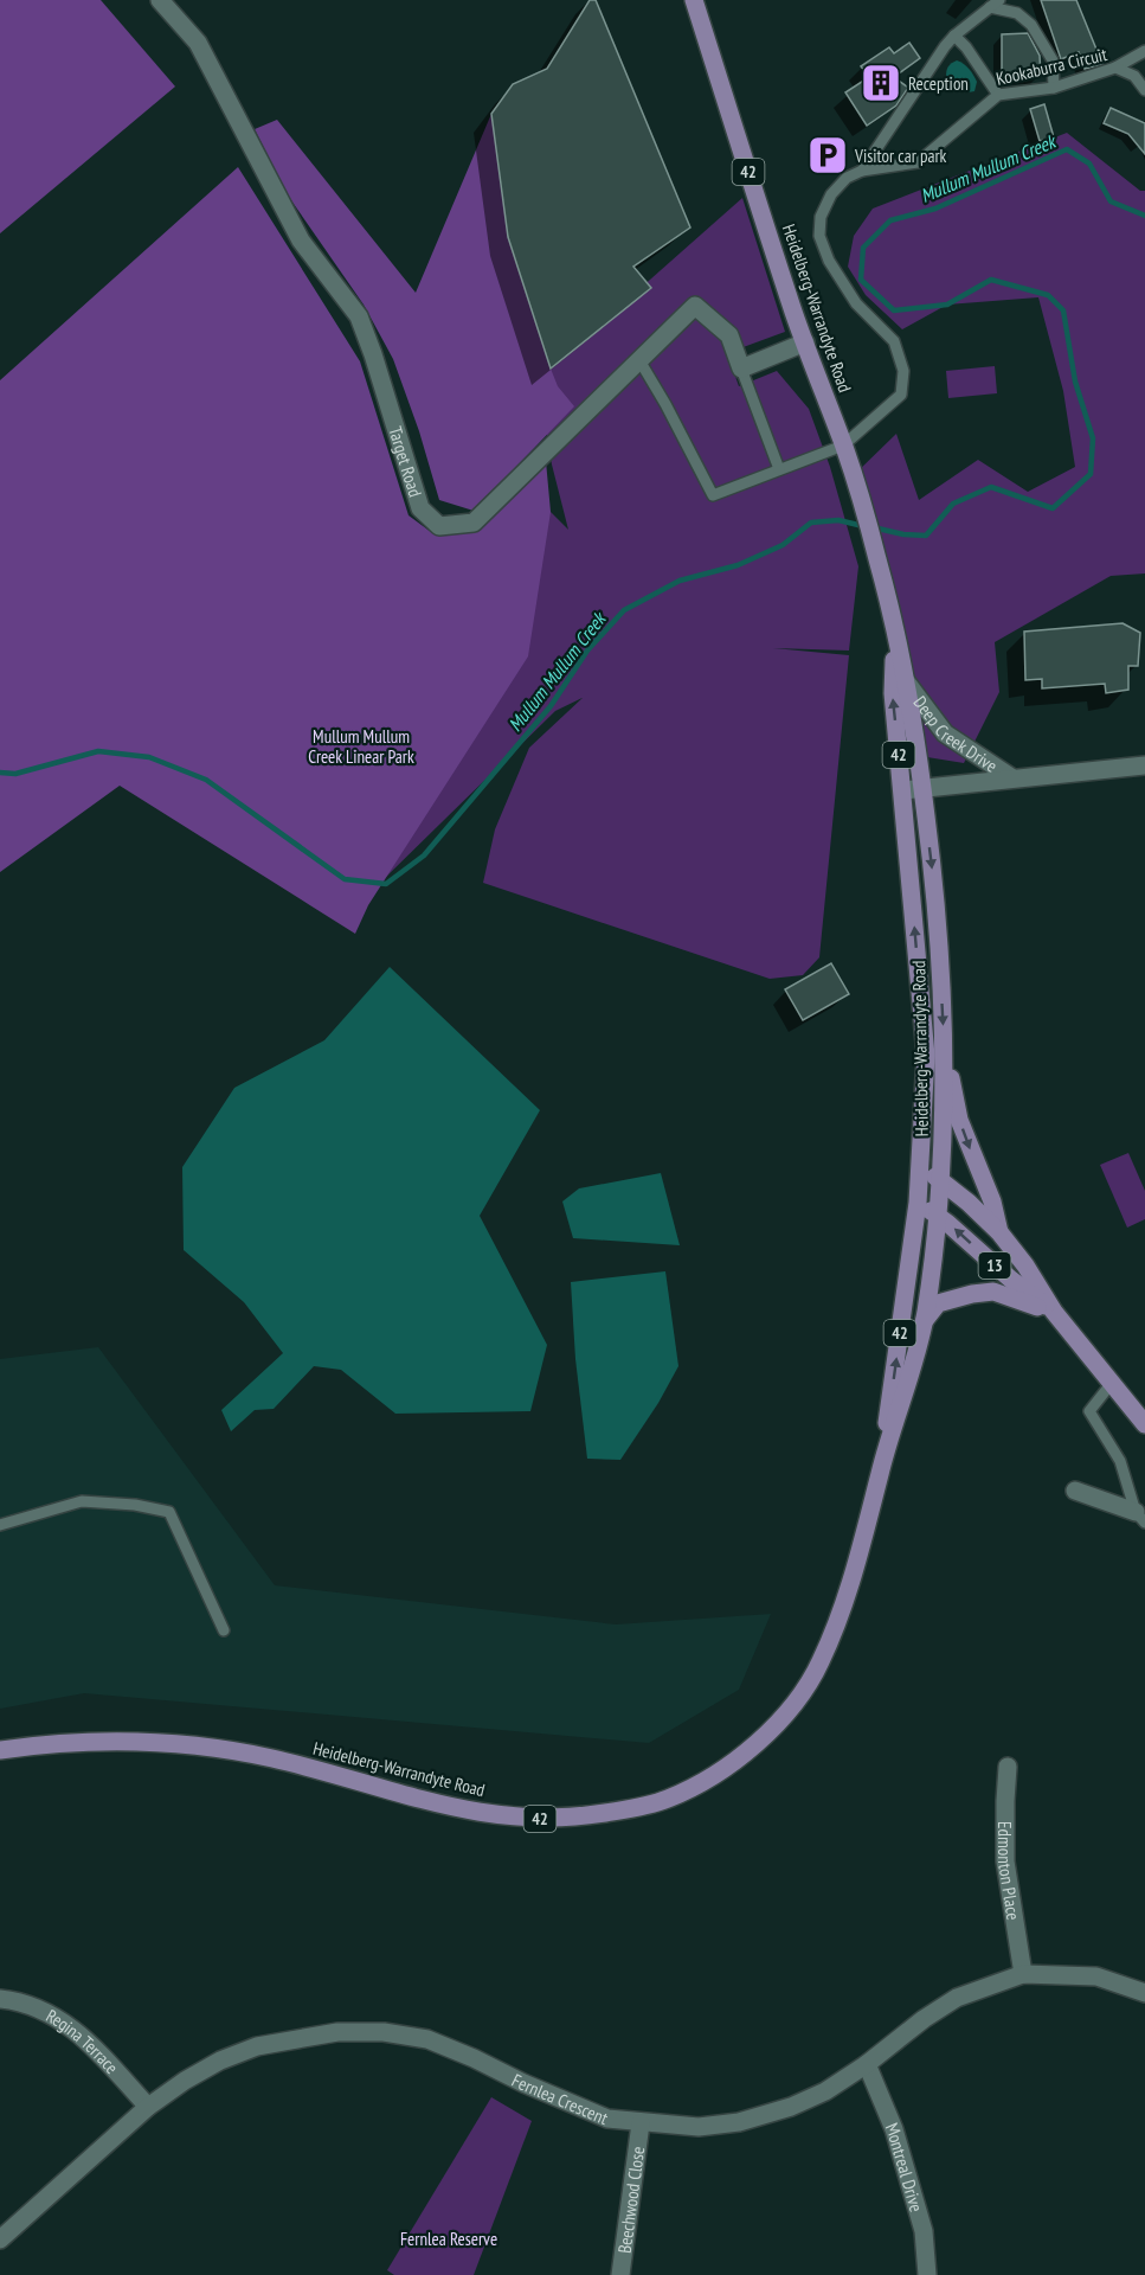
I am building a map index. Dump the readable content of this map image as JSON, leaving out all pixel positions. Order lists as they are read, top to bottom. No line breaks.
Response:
{"streets":{"main road":["42","Heidelberg-Warrandyte Road","13"],"street":["Target Road","Deep Creek Drive","Edmonton Place","Regina Terrace","Fernlea Crescent","Montreal Drive","Beechwood Close"],"lane":["Kookaburra Circuit"]},"crossings":[["Heidelberg-Warrandyte Road","Deep Creek Drive"],["Heidelberg-Warrandyte Road","13"],["Edmonton Place","Fernlea Crescent"],["Regina Terrace","Fernlea Crescent"],["Fernlea Crescent","Montreal Drive"],["Fernlea Crescent","Beechwood Close"]],"water":["Mullum Mullum Creek"],"parks":["Mullum Mullum Creek Linear Park","Fernlea Reserve"],"places":{"building":["Reception"],"parking":["Visitor car park"]}}
